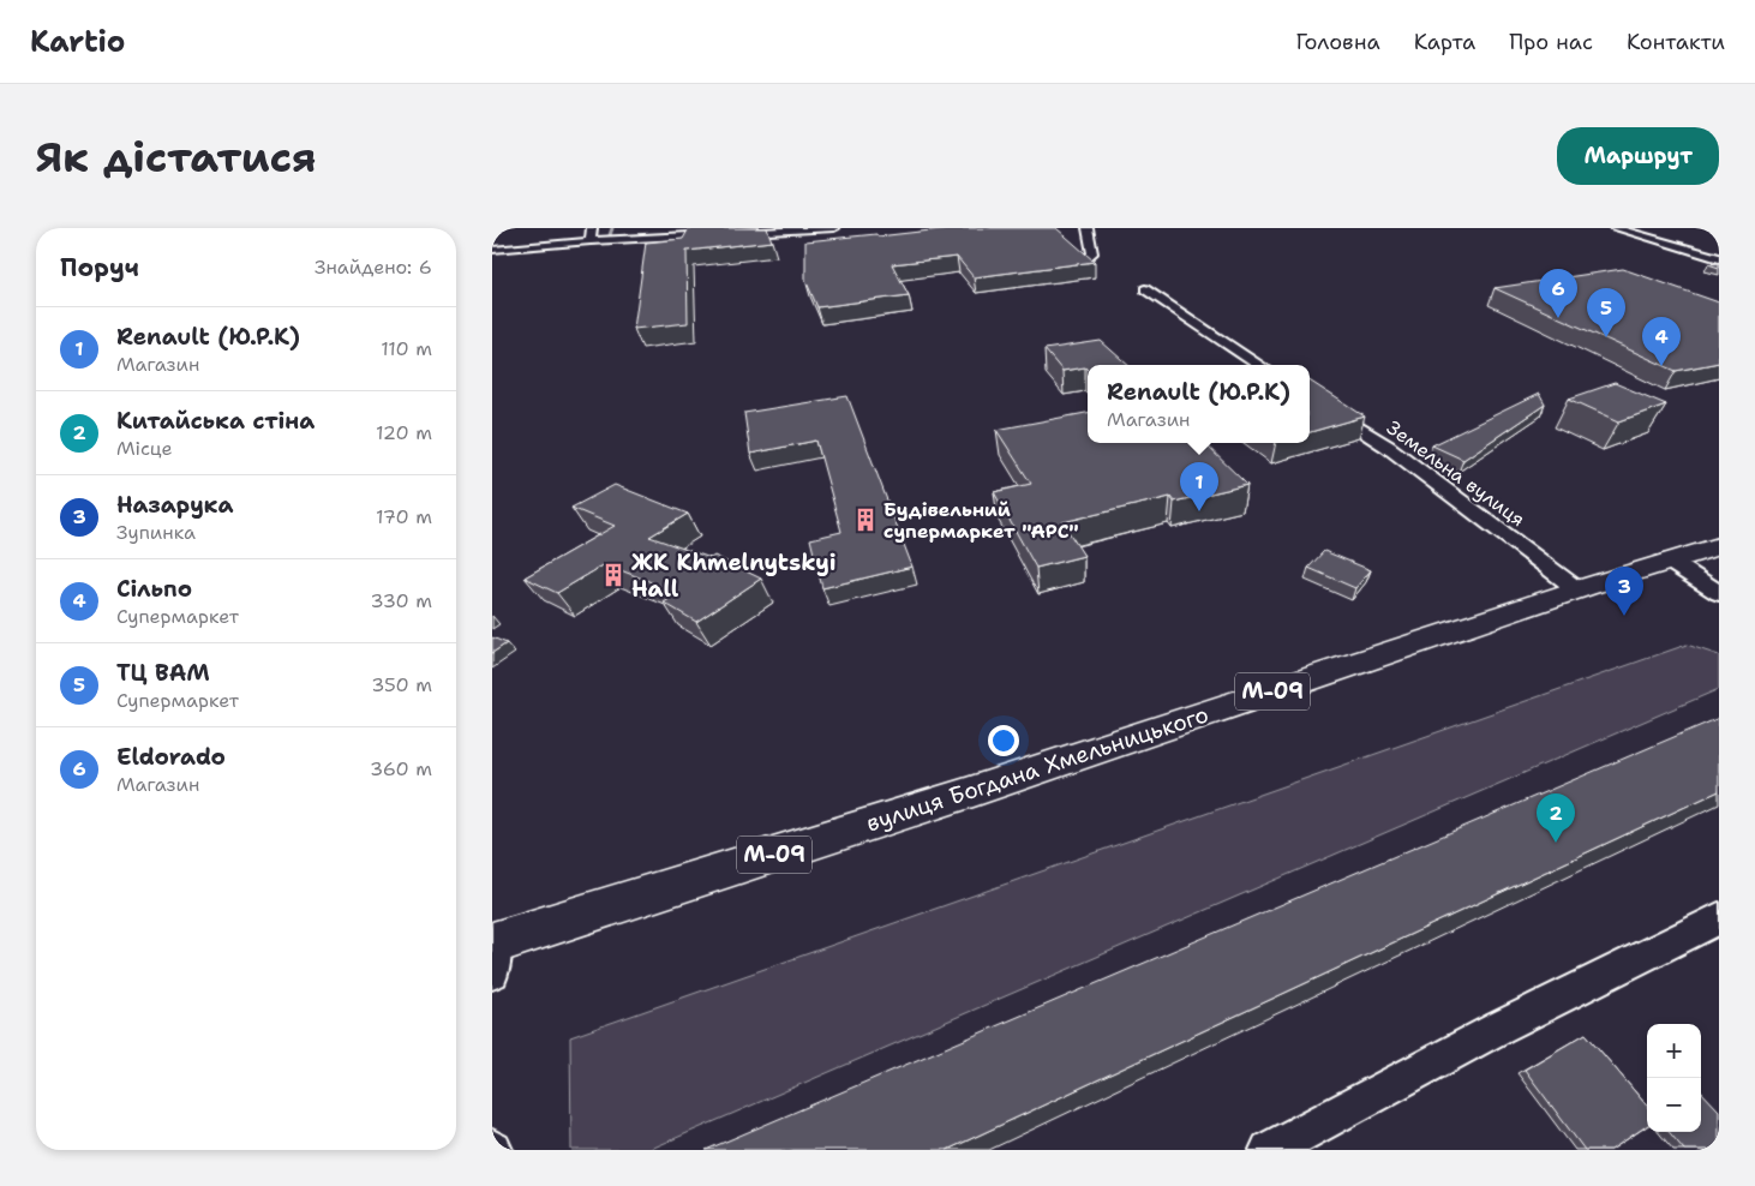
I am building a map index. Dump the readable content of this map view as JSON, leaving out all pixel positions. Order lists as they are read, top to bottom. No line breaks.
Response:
{"streets":{"main road":["М-09","вулиця Богдана Хмельницького"],"street":["Земельна вулиця"]},"crossings":[["Земельна вулиця","вулиця Богдана Хмельницького"]],"places":{"building":["Будівельний супермаркет \"АРС\"","ЖК Khmelnytskyi Hall"]},"page":{"header":"Kartio","nav":["Головна","Карта","Про нас","Контакти"],"buttons":"Маршрут","title":"Як дістатися","heading":["Поруч","Знайдено: 6"],"pins":["6","5","4","1","3","2"],"list":[{"mark":"1","name":"Renault (Ю.Р.К)","note":"Магазин","value":"110 m"},{"mark":"2","name":"Китайська стіна","note":"Місце","value":"120 m"},{"mark":"3","name":"Назарука","note":"Зупинка","value":"170 m"},{"mark":"4","name":"Сільпо","note":"Супермаркет","value":"330 m"},{"mark":"5","name":"ТЦ ВАМ","note":"Супермаркет","value":"350 m"},{"mark":"6","name":"Eldorado","note":"Магазин","value":"360 m"}],"popup":["Renault (Ю.Р.К)","Магазин"],"map_buttons":["+","−"]}}
